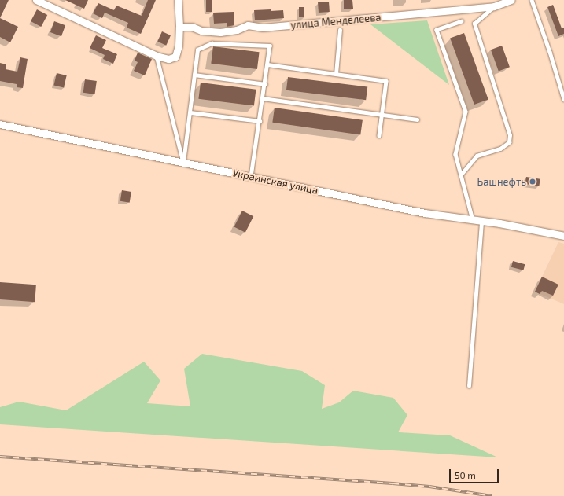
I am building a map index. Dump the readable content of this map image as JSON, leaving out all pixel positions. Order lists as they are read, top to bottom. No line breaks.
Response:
{"streets":{"street":["улица Менделеева","Украинская улица"]},"places":["Башнефть"],"scale_bar":"50 m"}
